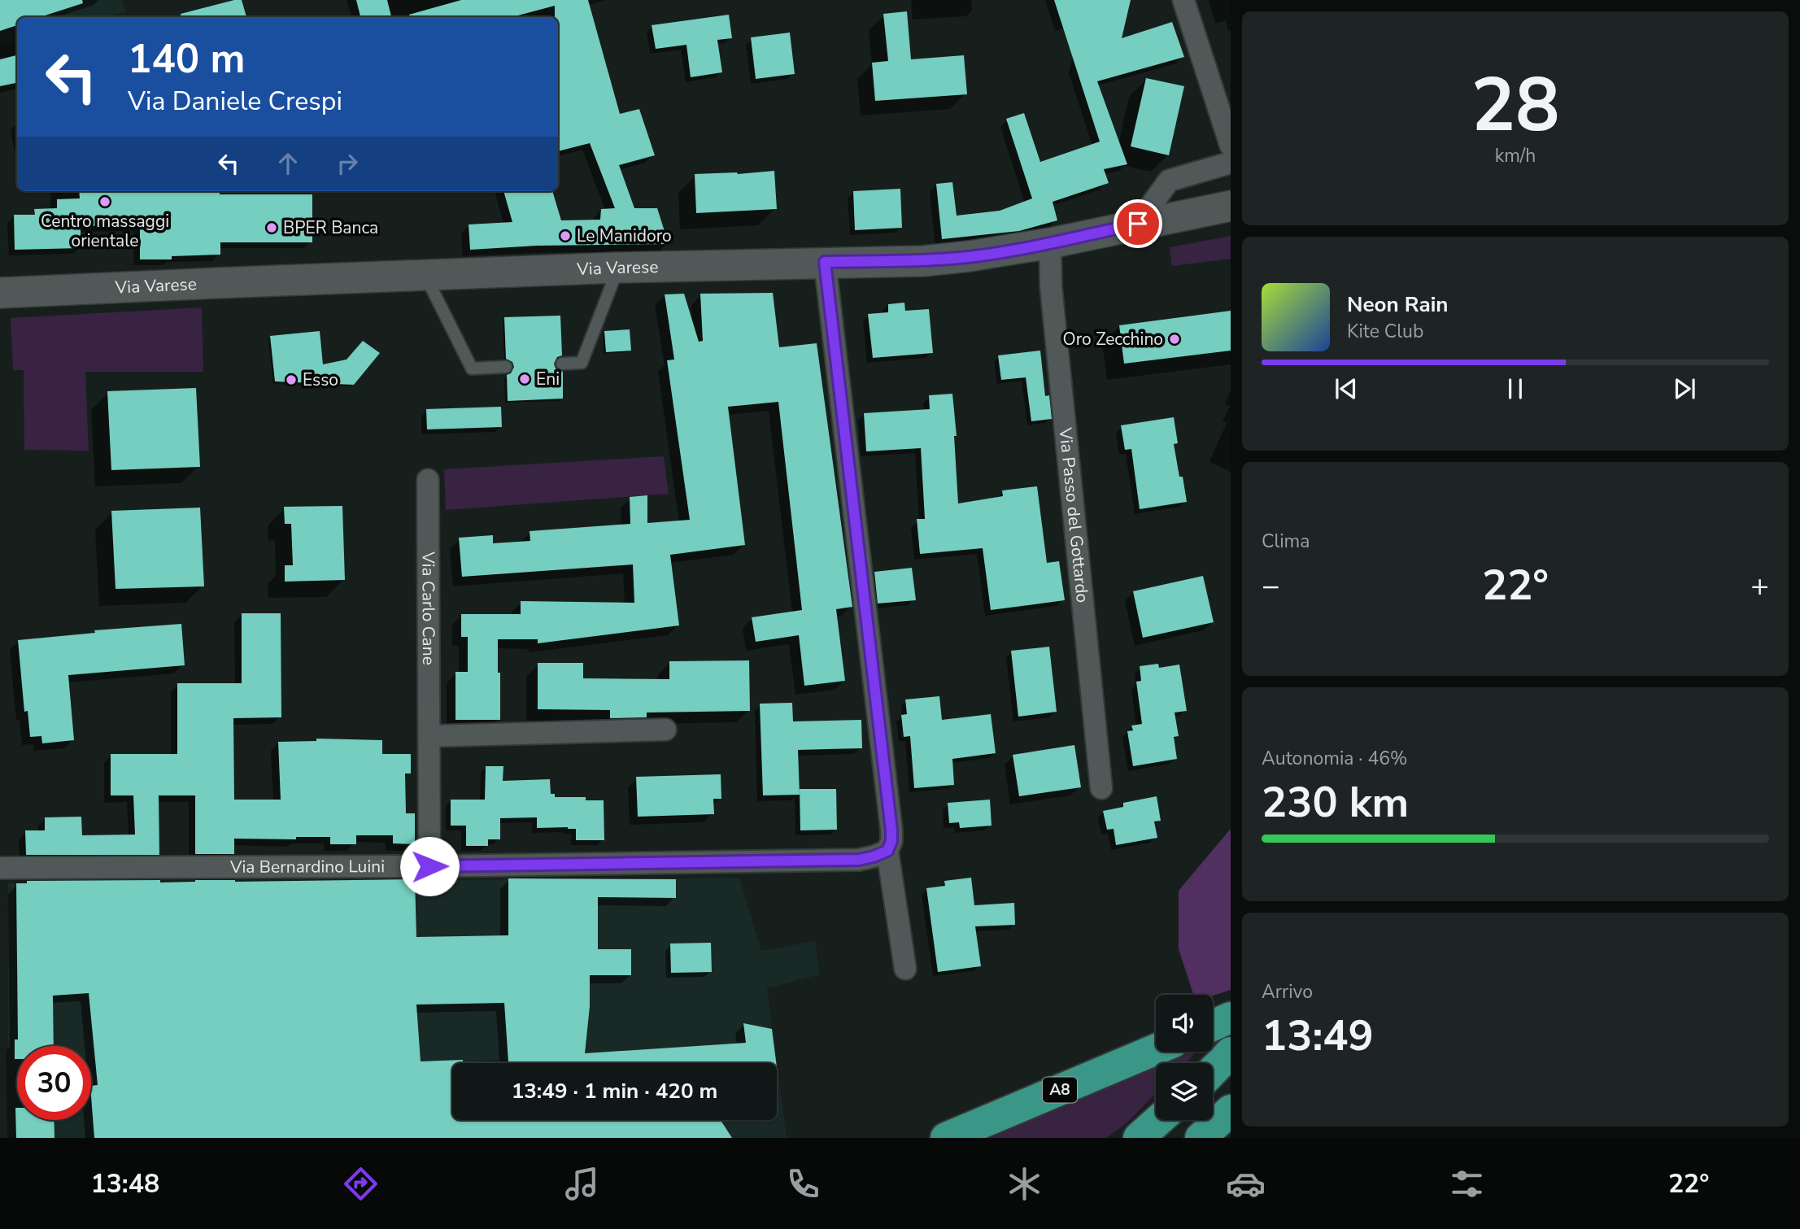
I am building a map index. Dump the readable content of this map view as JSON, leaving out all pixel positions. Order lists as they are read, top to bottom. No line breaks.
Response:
{"streets":{"highway":["A8"],"main road":["Via Varese"],"street":["Via Passo del Gottardo","Via Carlo Cane","Via Bernardino Luini"]},"crossings":[["Via Varese","Via Passo del Gottardo"],["Via Carlo Cane","Via Bernardino Luini"]],"places":["Centro massaggi orientale","BPER Banca","Le Manidoro","Oro Zecchino","Eni","Esso"],"page":{"tile":[["28","km/h"],"Clima",["Autonomia · 46%","230 km"],["Arrivo","13:49"]],"turn":["140 m","Via Daniele Crespi"],"song":["Neon Rain","Kite Club"],"heat":["−","22°","+"],"limit":"30","trip":"13:49 · 1 min · 420 m","tabs":["13:48","22°"]}}
